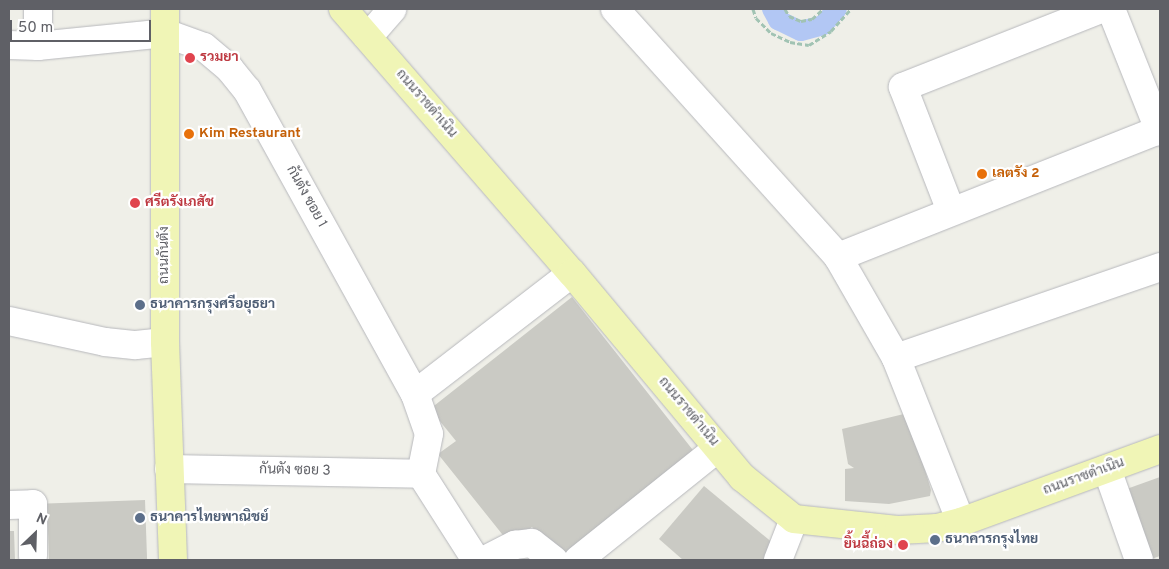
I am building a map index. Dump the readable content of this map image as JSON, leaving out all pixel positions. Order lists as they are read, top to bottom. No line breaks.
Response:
{"streets":{"main road":["ถนนราชดำเนิน","ถนนกันตัง"],"street":["กันตัง ซอย 1","กันตัง ซอย 3"]},"crossings":[["กันตัง ซอย 1","ถนนกันตัง"],["กันตัง ซอย 1","กันตัง ซอย 3"],["ถนนกันตัง","กันตัง ซอย 3"]],"places":["รวมยา","Kim Restaurant","เลตรัง 2","ศรีตรังเภสัช","ธนาคารกรุงศรีอยุธยา","ธนาคารไทยพาณิชย์","ธนาคารกรุงไทย","ยิ้นฉี้ถ่อง"],"scale_bar":"50 m","north":"top right"}
